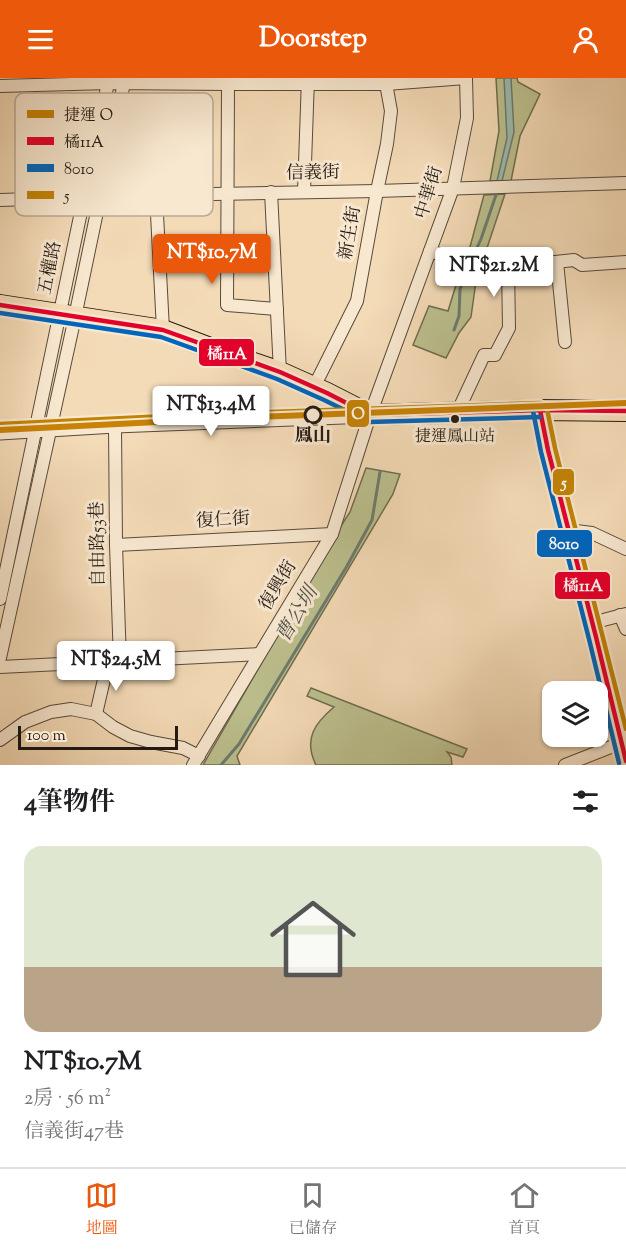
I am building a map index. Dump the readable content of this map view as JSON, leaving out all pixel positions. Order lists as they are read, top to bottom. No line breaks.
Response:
{"streets":{"street":["信義街","中華街","新生街","五權路","復仁街","自由路53巷","復興街"]},"crossings":[["信義街","中華街"],["信義街","新生街"],["中華街","復興街"],["復仁街","自由路53巷"],["復仁街","復興街"]],"water":["曹公圳"],"places":["鳳山","捷運鳳山站"],"lines":["transit line 橘11A","transit line 8010","metro line O","transit line 5"],"legend":["捷運 O","橘11A","8010","5"],"scale_bar":"100 m","page":{"header":"Doorstep","price":["NT$10.7M","NT$21.2M","NT$13.4M","NT$24.5M"],"scale":"100 m","heading":"4筆物件","list":[{"name":"NT$10.7M","note":"2房 · 56 m² · 信義街47巷"}],"tabs":["地圖","已儲存","首頁"]}}
